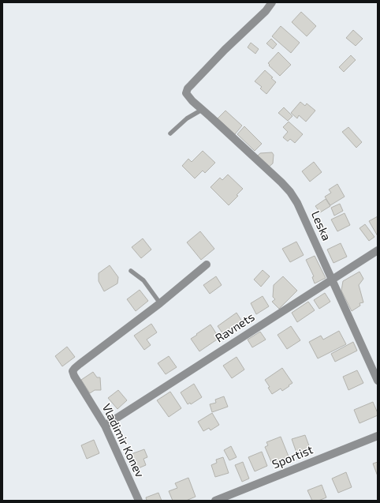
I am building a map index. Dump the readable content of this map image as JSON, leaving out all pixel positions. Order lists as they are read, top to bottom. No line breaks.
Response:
{"streets":{"street":["Leska","Ravnets","Vladimir Konev","Sportist"]},"crossings":[["Leska","Ravnets"],["Ravnets","Vladimir Konev"]]}
